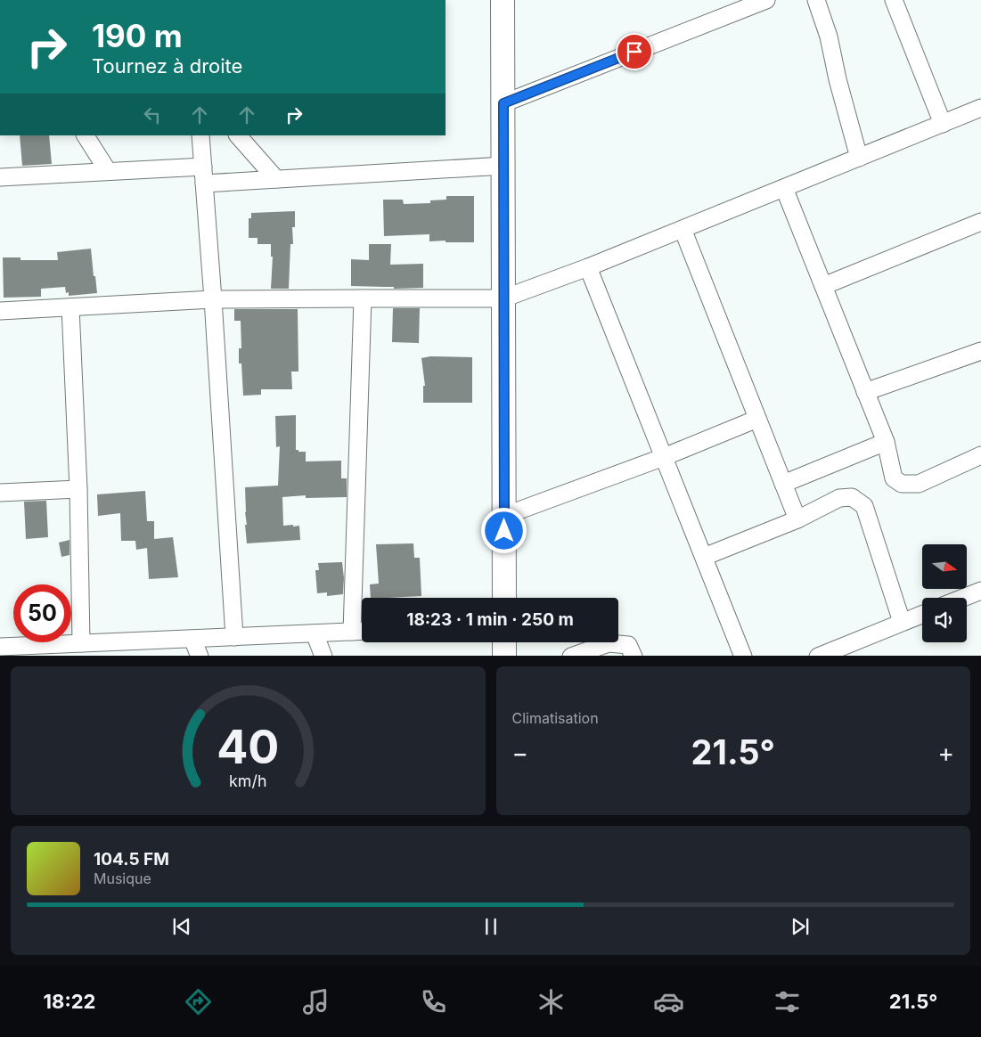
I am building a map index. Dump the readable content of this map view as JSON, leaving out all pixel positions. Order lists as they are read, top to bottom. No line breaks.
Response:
{"north":"right","page":{"turn":["190 m","Tournez à droite"],"limit":"50","trip":"18:23 · 1 min · 250 m","tile":"Climatisation","heat":["−","21.5°","+"],"song":["104.5 FM","Musique"],"tabs":["18:22","21.5°"],"gauge":["40","km/h"]}}
